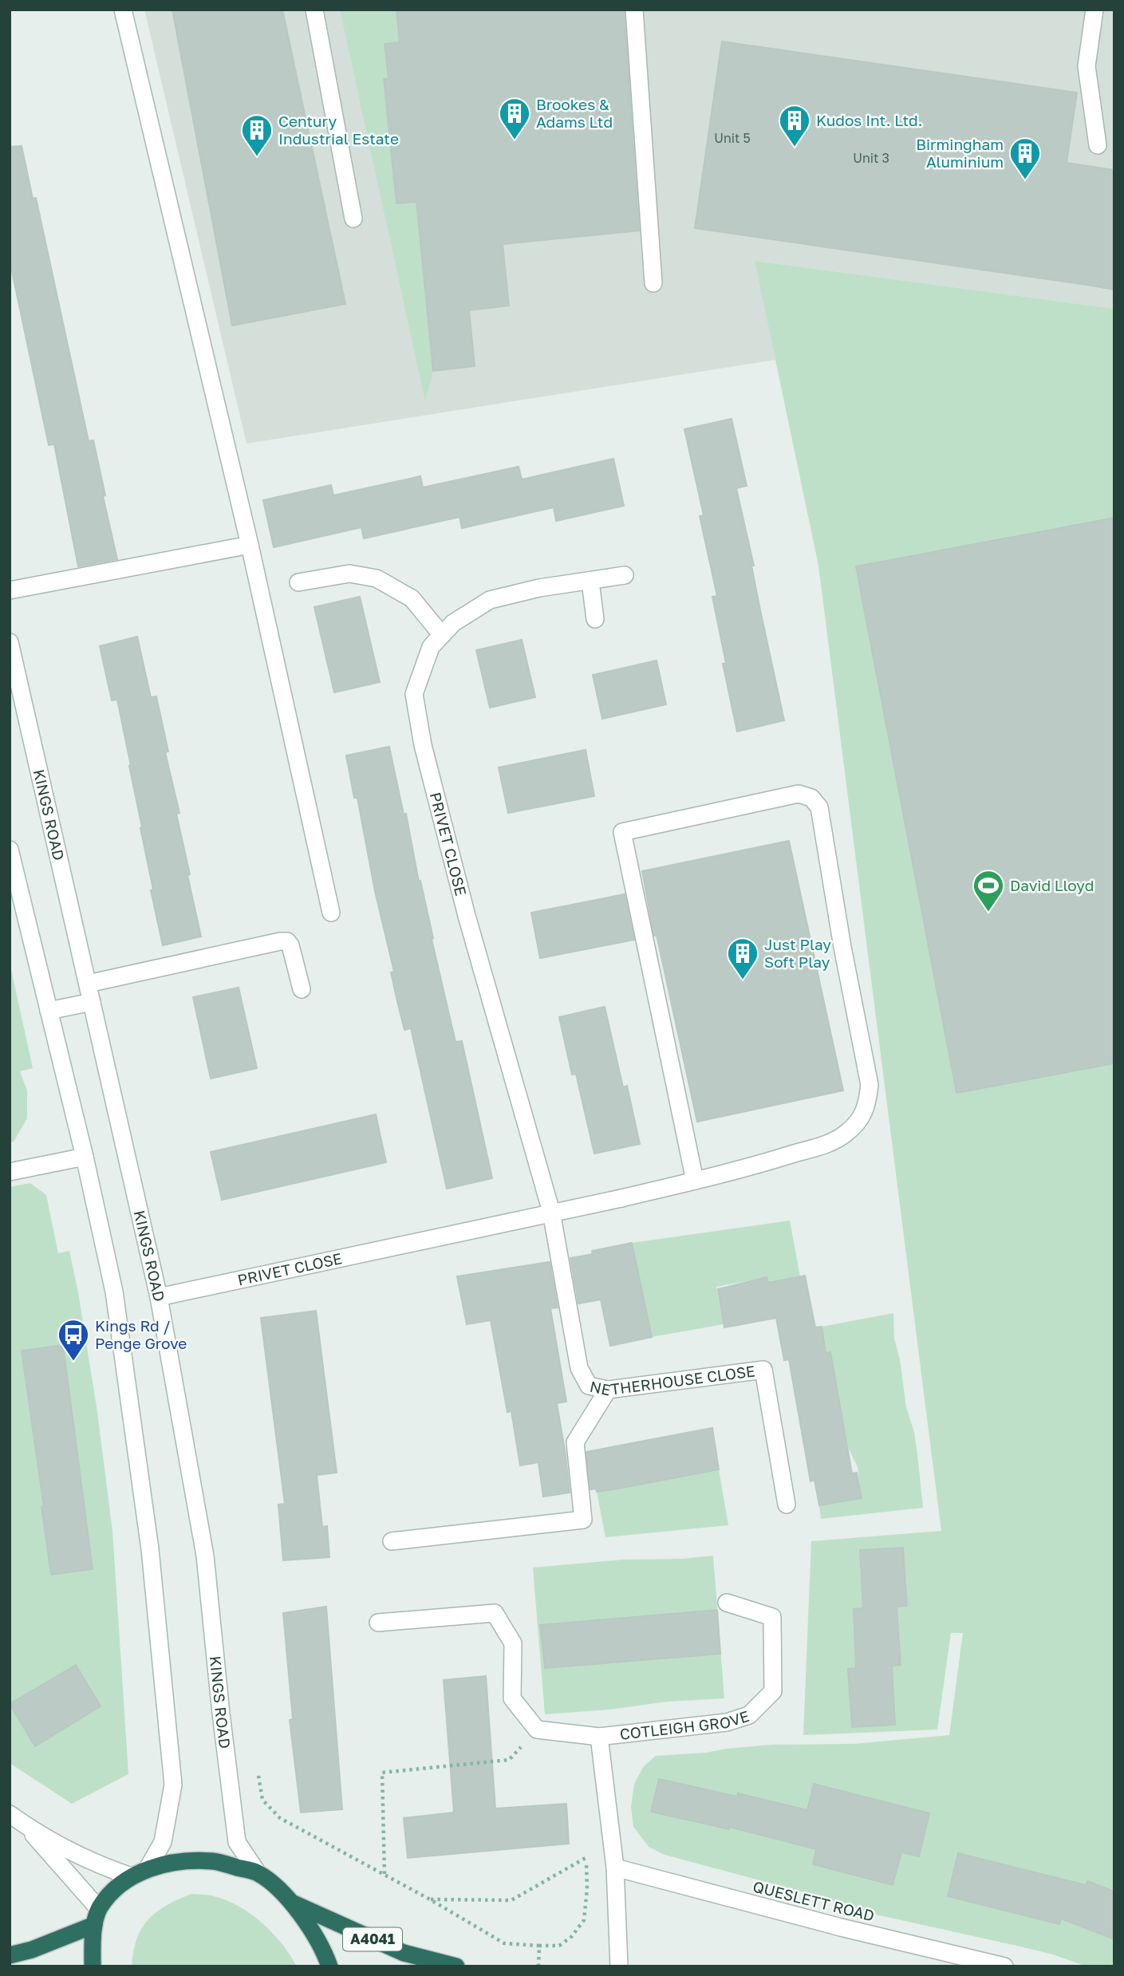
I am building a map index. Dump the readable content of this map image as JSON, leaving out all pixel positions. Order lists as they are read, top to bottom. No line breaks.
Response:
{"streets":{"highway":["A4041"],"street":["KINGS ROAD","PRIVET CLOSE","NETHERHOUSE CLOSE","COTLEIGH GROVE","QUESLETT ROAD"]},"crossings":[["KINGS ROAD","PRIVET CLOSE"],["PRIVET CLOSE","NETHERHOUSE CLOSE"],["COTLEIGH GROVE","QUESLETT ROAD"]],"places":{"building":["Brookes & Adams Ltd","Kudos Int. Ltd.","Century Industrial Estate","Birmingham Aluminium","Just Play Soft Play"],"sports":["David Lloyd"],"bus stop":["Kings Rd / Penge Grove"]},"house_numbers":["Unit 5","Unit 3"]}
